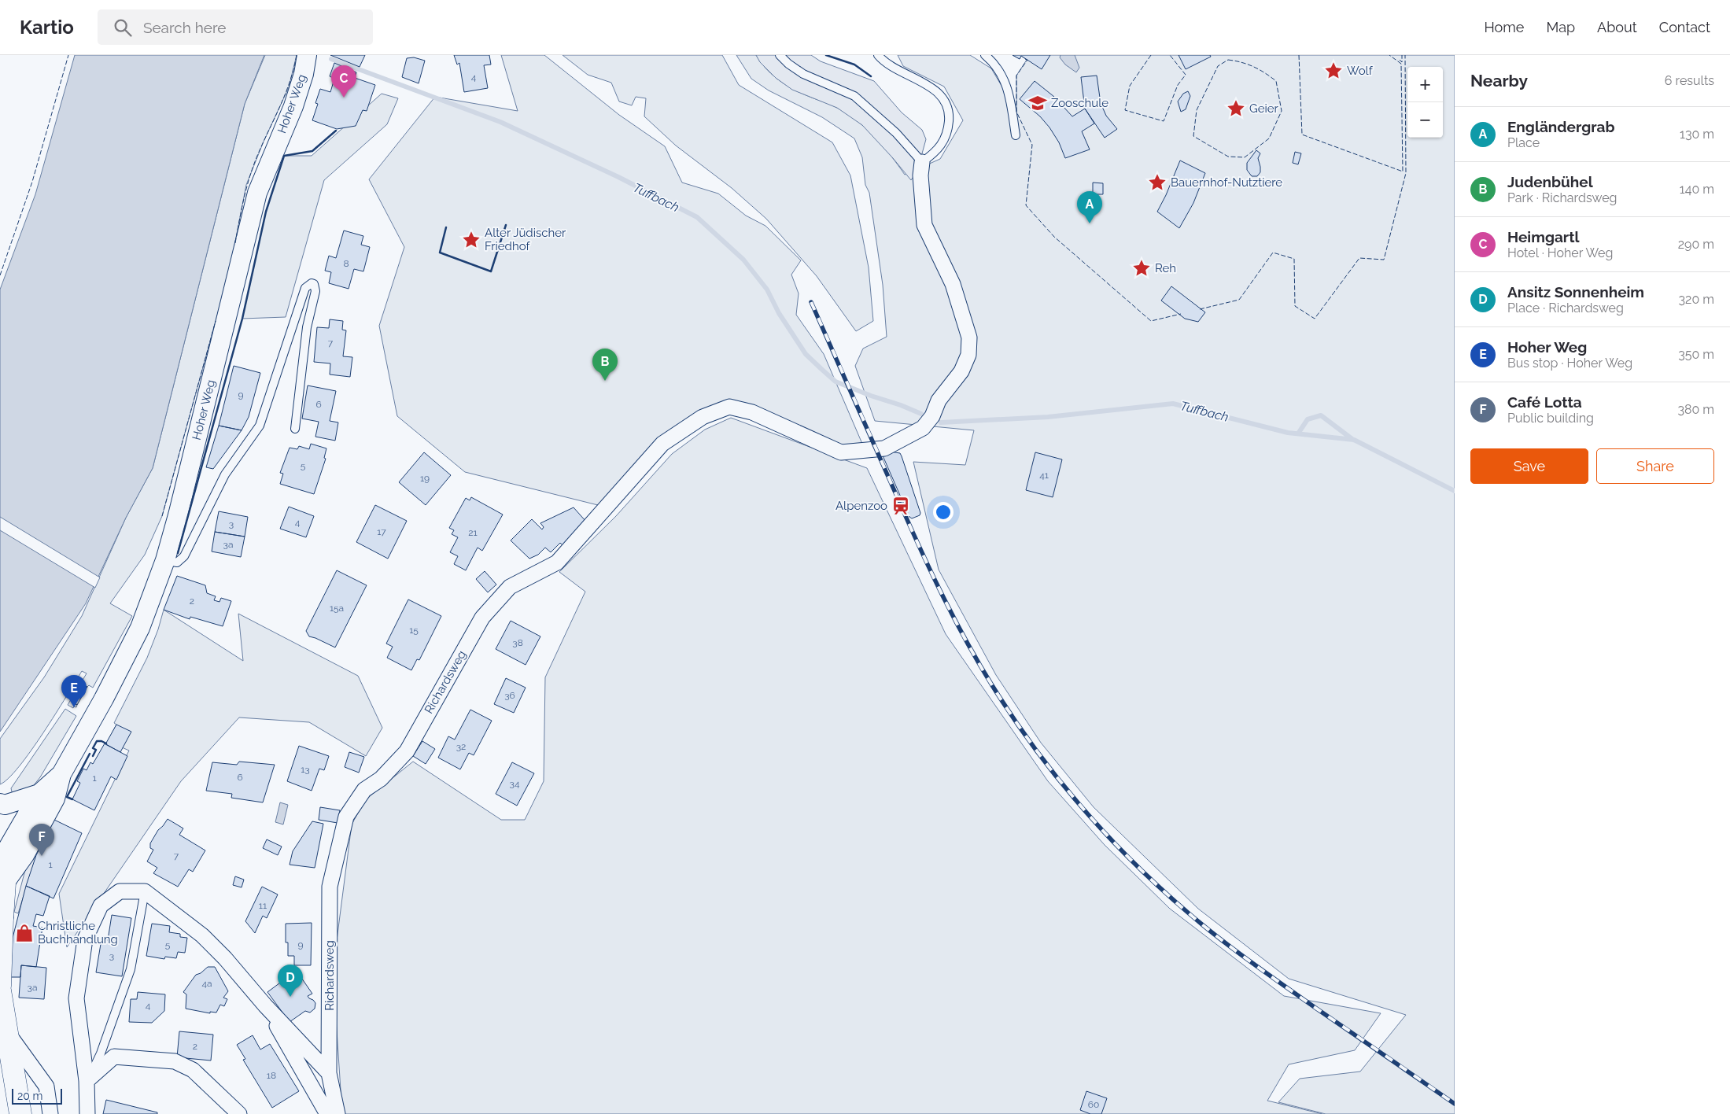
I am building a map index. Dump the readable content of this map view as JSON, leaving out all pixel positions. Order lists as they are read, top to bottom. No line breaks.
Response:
{"streets":{"street":["Hoher Weg","Richardsweg"]},"water":["Tuffbach"],"places":{"place":["Wolf","Geier","Bauernhof-Nutztiere","Alter Jüdischer Friedhof","Reh"],"school or university":["Zooschule"],"station":["Alpenzoo"],"shop":["Christliche Buchhandlung"]},"house_numbers":["4","8","7","9","6","5","41","19","4","3","17","21","3a","2","15a","15","38","36","32","13","6","1","34","7","1","11","5","9","3","4a","3a","4","2","18","60"],"scale_bar":"20 m","page":{"header":"Kartio","search":"Search here","nav":["Home","Map","About","Contact"],"heading":["Nearby","6 results"],"pins":["C","A","B","E","F","D"],"map_buttons":["+","−"],"list":[{"mark":"A","name":"Engländergrab","note":"Place","value":"130 m"},{"mark":"B","name":"Judenbühel","note":"Park · Richardsweg","value":"140 m"},{"mark":"C","name":"Heimgartl","note":"Hotel · Hoher Weg","value":"290 m"},{"mark":"D","name":"Ansitz Sonnenheim","note":"Place · Richardsweg","value":"320 m"},{"mark":"E","name":"Hoher Weg","note":"Bus stop · Hoher Weg","value":"350 m"},{"mark":"F","name":"Café Lotta","note":"Public building","value":"380 m"}],"buttons":["Save","Share"],"scale":"20 m"}}
